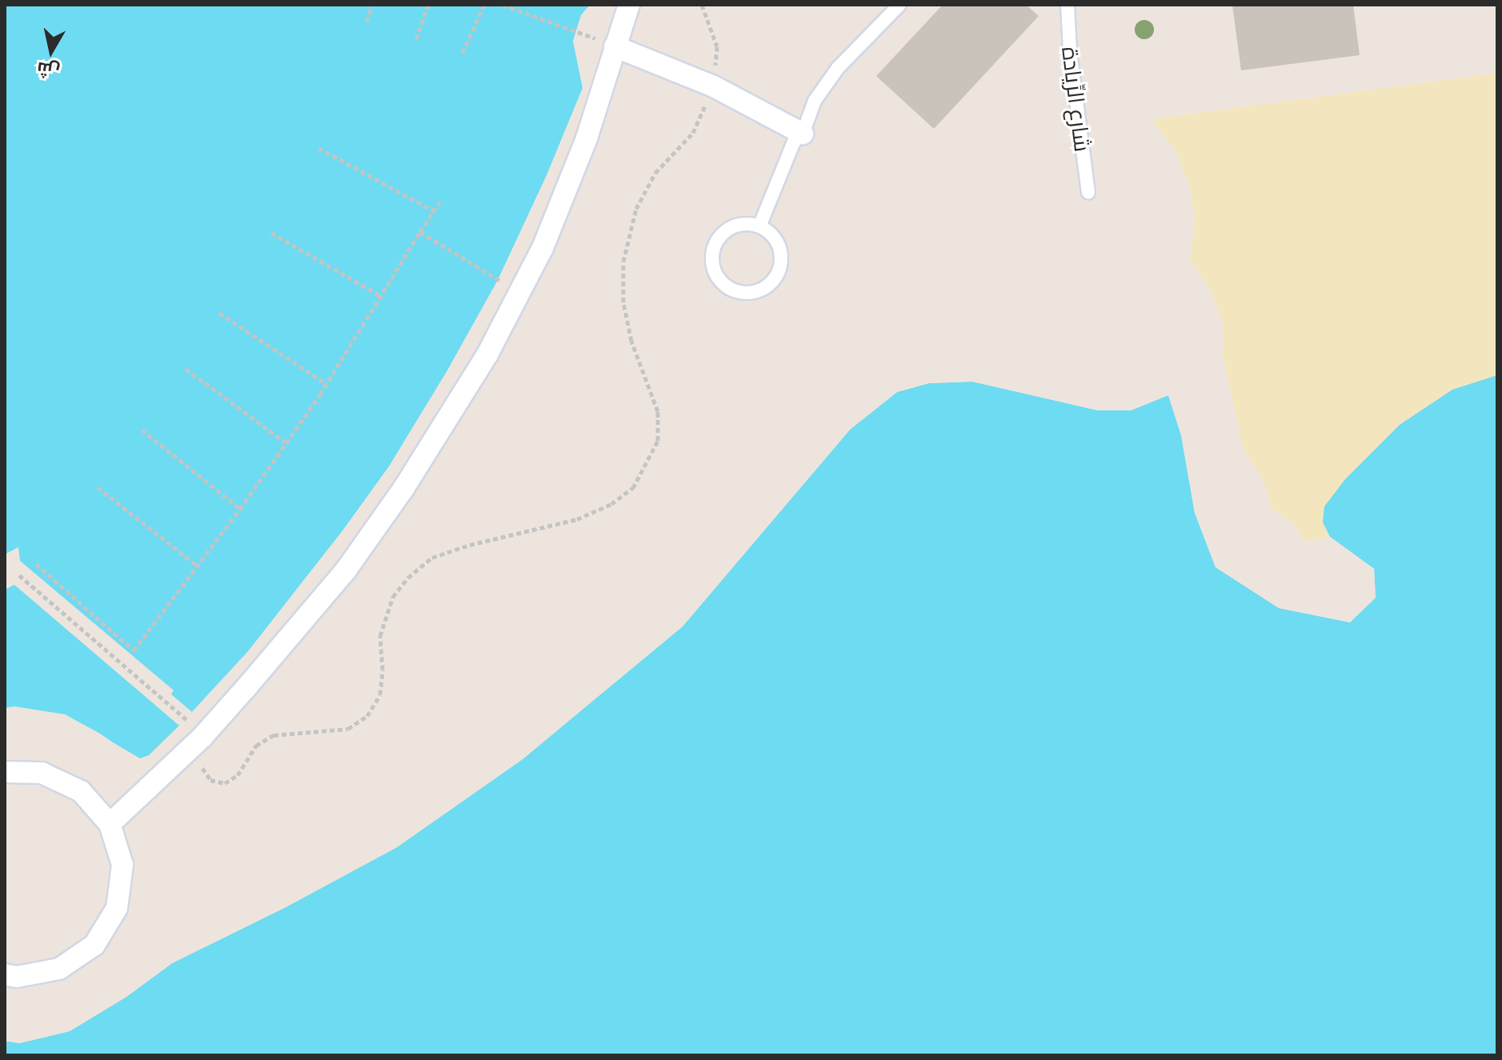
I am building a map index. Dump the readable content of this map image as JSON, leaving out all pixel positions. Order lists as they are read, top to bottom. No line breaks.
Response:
{"streets":{"lane":["شارع الرِّيادة"]},"north":"bottom"}
